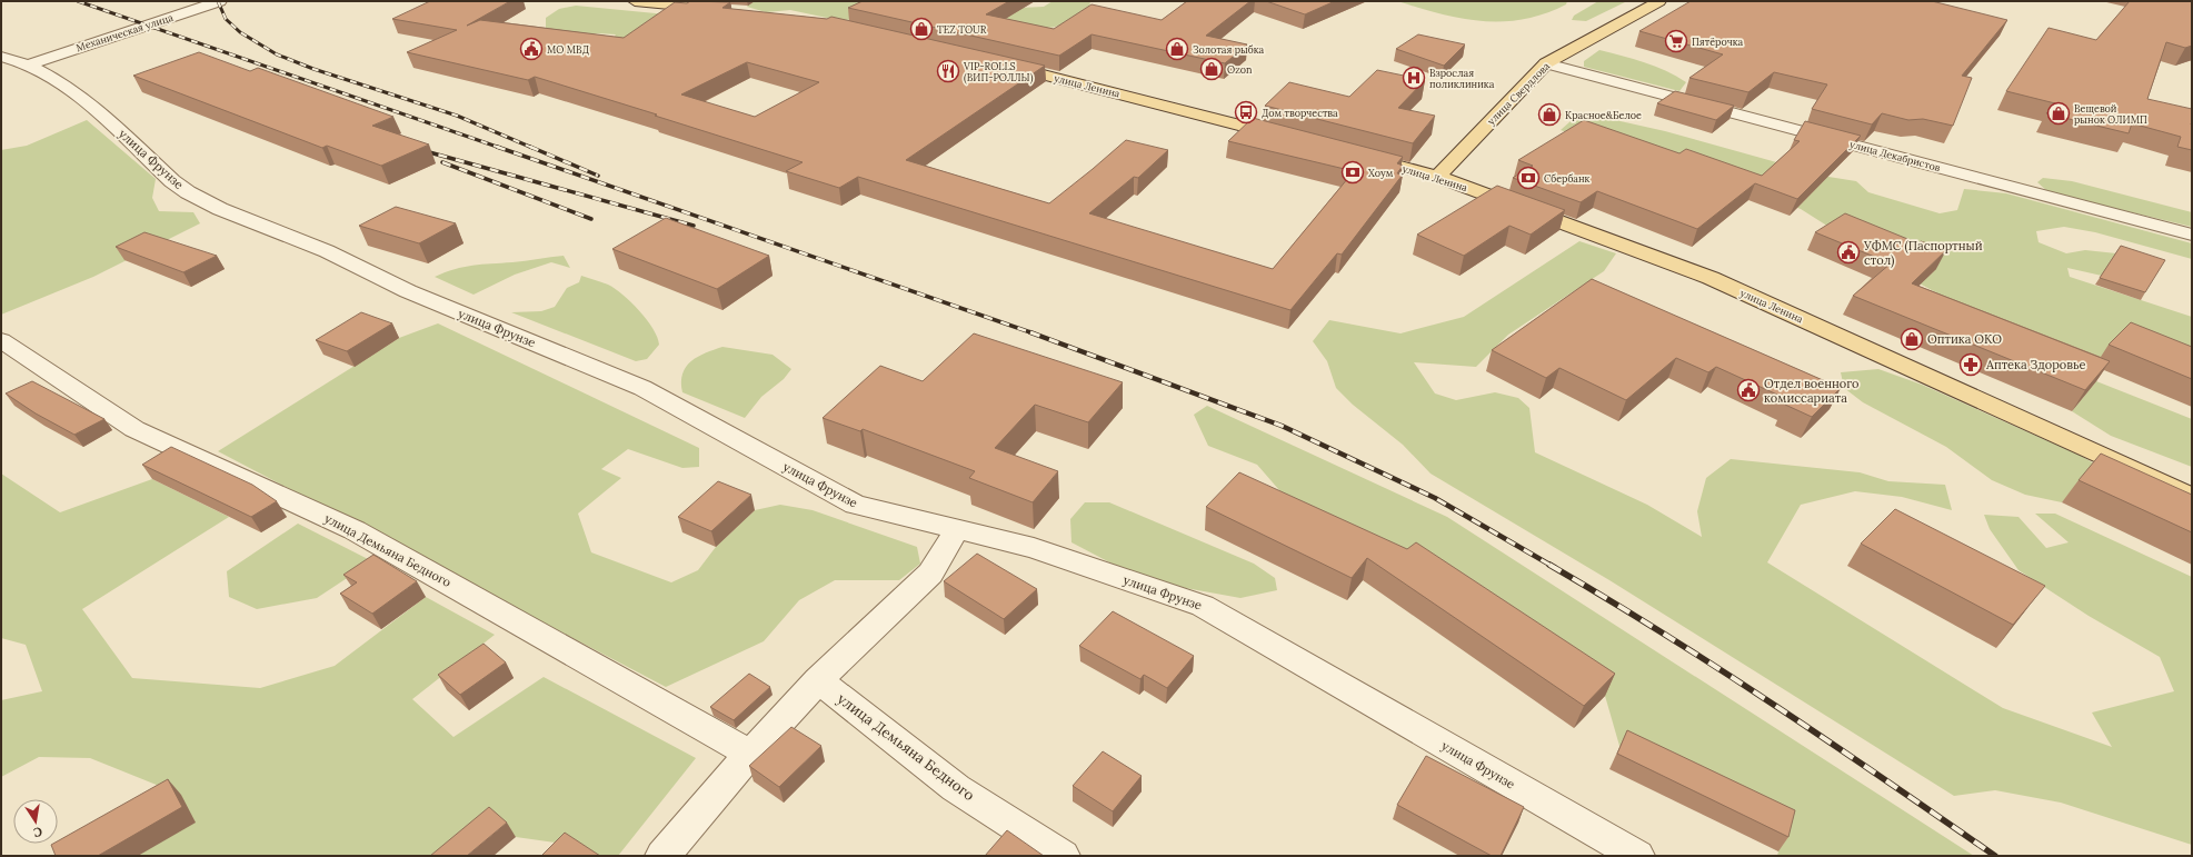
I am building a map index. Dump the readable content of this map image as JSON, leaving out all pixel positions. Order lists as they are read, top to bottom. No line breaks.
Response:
{"streets":{"main road":["улица Ленина","улица Свердлова"],"street":["Механическая улица","улица Декабристов","улица Фрунзе","улица Демьяна Бедного"]},"crossings":[["Механическая улица","улица Фрунзе"],["улица Ленина","улица Свердлова"],["улица Свердлова","улица Декабристов"]],"places":{"shop":["TEZ TOUR","Золотая рыбка","Ozon","Вещевой рынок ОЛИМП","Красное&Белое","Оптика ОКО"],"supermarket":["Пятёрочка"],"public building":["МО МВД","УФМС (Паспортный стол)","Отдел военного комиссариата"],"restaurant":["VIP-ROLLS (ВИП-РОЛЛЫ)"],"hospital":["Взрослая поликлиника"],"bus stop":["Дом творчества"],"bank":["Хоум","Сбербанк"],"pharmacy":["Аптека Здоровье"]},"north":"bottom"}
